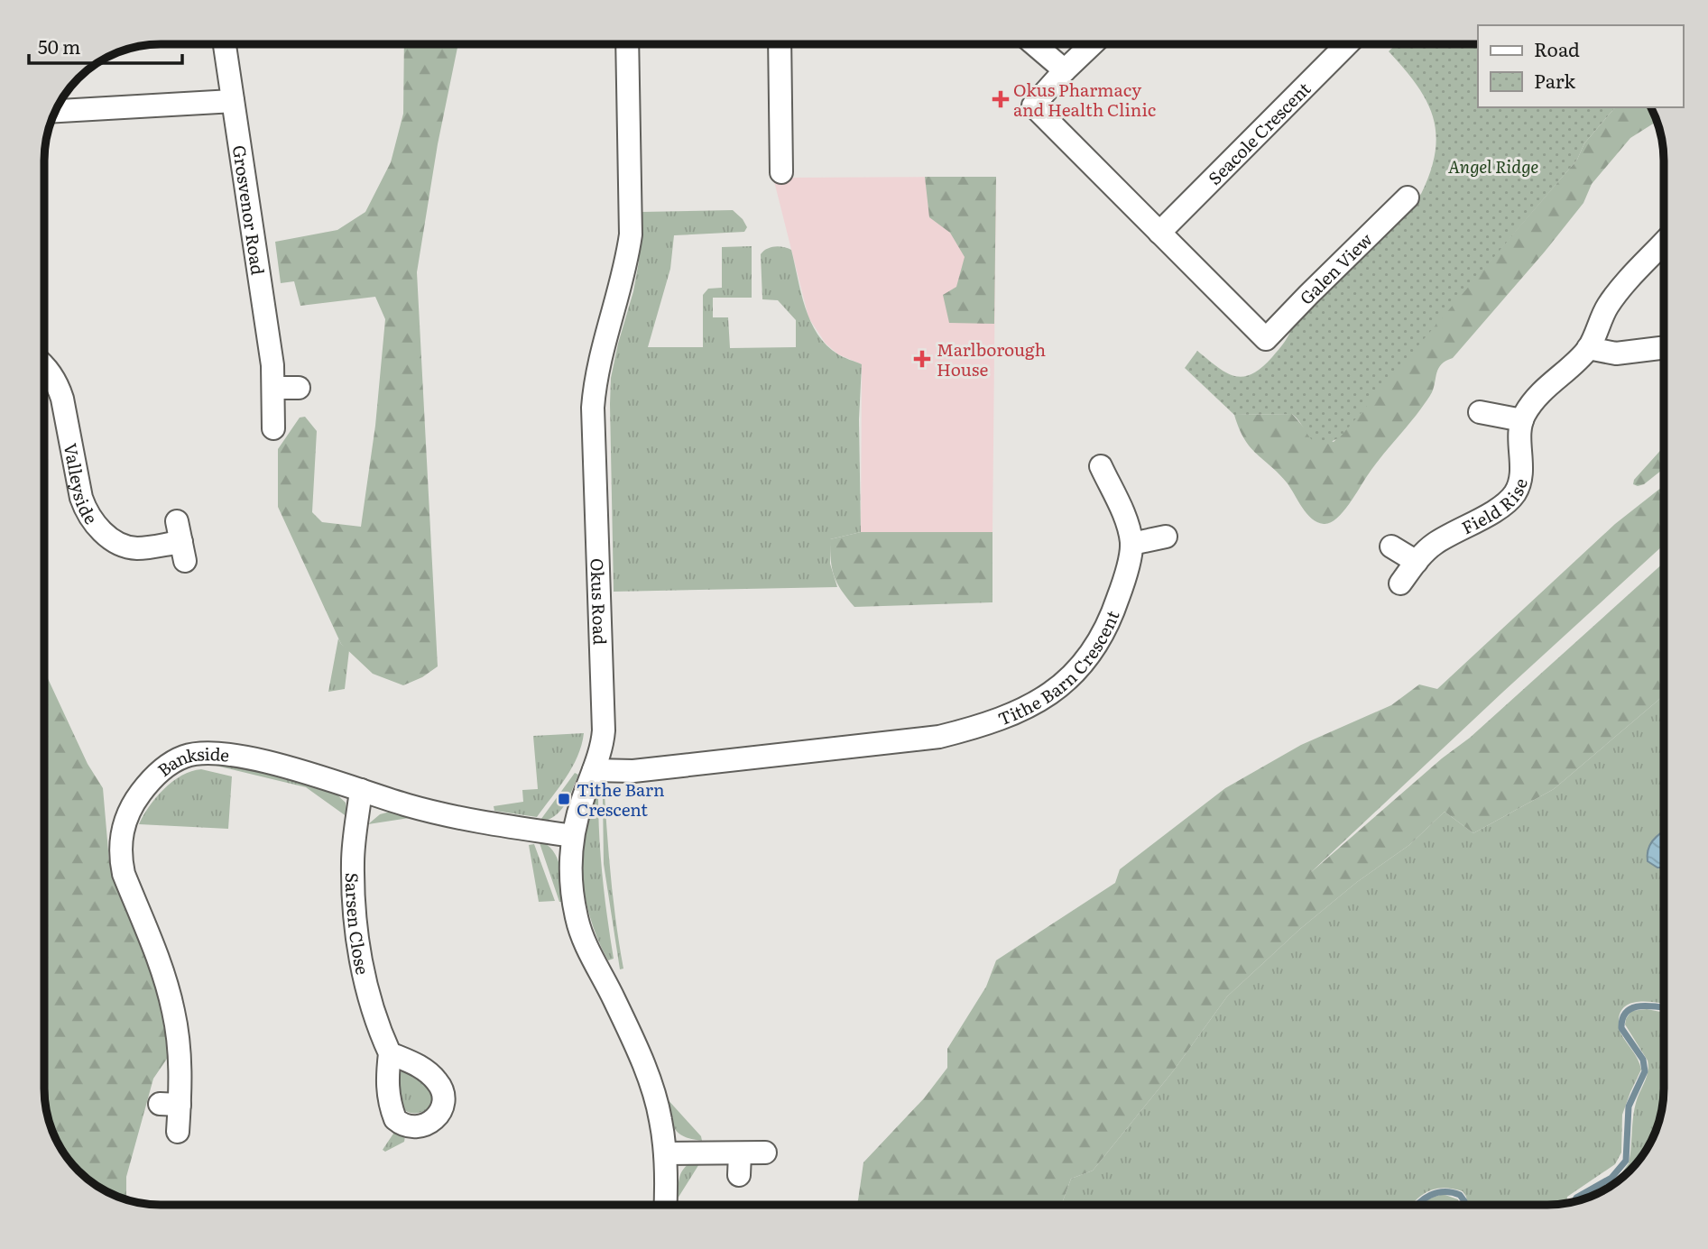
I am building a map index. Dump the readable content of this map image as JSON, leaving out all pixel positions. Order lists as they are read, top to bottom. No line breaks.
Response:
{"streets":{"street":["Seacole Crescent","Grosvenor Road","Galen View","Valleyside","Field Rise","Okus Road","Tithe Barn Crescent","Bankside","Sarsen Close"]},"crossings":[["Seacole Crescent","Galen View"],["Okus Road","Tithe Barn Crescent"],["Okus Road","Bankside"],["Bankside","Sarsen Close"]],"parks":["Angel Ridge"],"places":{"health":["Okus Pharmacy and Health Clinic","Marlborough House"],"transit":["Tithe Barn Crescent"]},"legend":["Road","Park"],"scale_bar":"50 m"}
